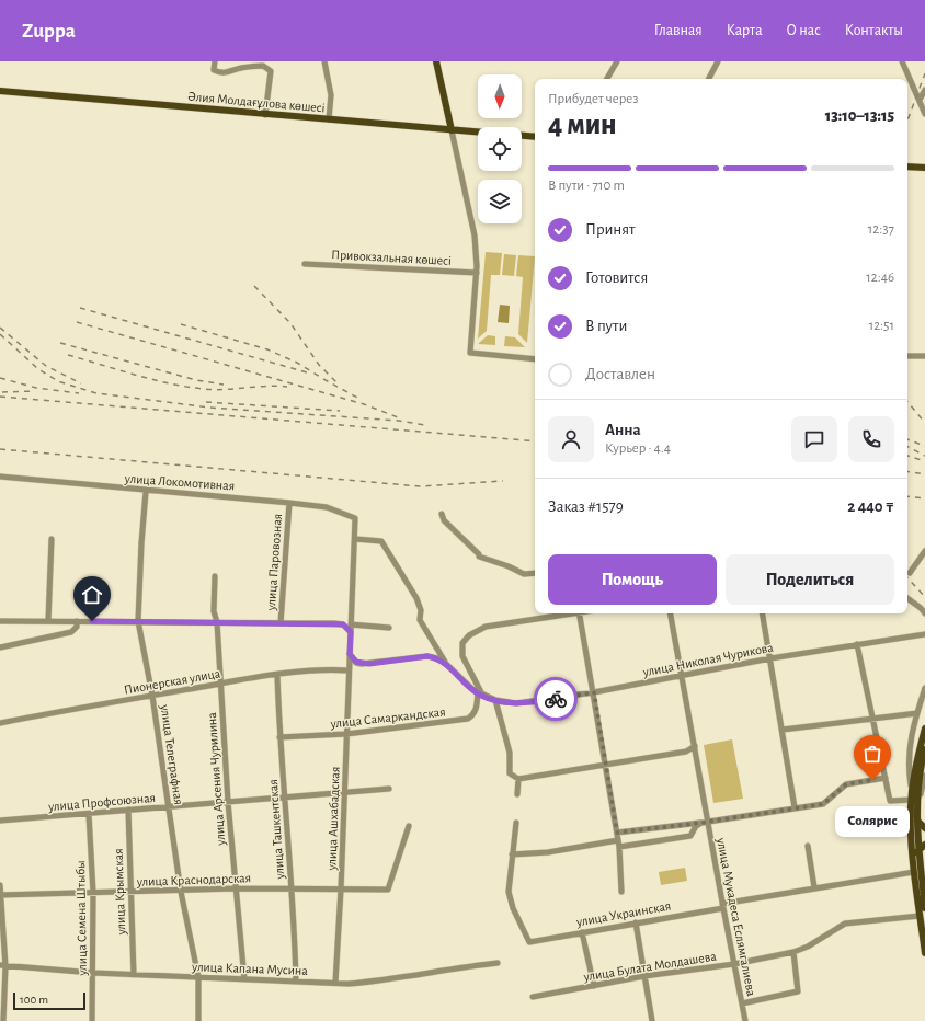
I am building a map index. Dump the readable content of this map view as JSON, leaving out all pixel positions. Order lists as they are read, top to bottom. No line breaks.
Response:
{"streets":{"main road":["Әлия Молдағұлова көшесі"],"street":["Привокзальная көшесі","улица Локомотивная","улица Паровозная","улица Николая Чурикова","Пионерская улица","улица Самаркандская","улица Телеграфная","улица Арсения Чурилина","улица Профсоюзная","улица Ашхабадская","улица Ташкентская","улица Краснодарская","улица Крымская","улица Украинская","улица Мукадеса Еслямгалиева","улица Семена Штыбы","улица Булата Молдашева","улица Капана Мусина"]},"crossings":[["улица Локомотивная","улица Паровозная"],["улица Локомотивная","улица Телеграфная"],["улица Николая Чурикова","улица Самаркандская"],["улица Николая Чурикова","улица Мукадеса Еслямгалиева"],["Пионерская улица","улица Телеграфная"],["Пионерская улица","улица Арсения Чурилина"],["Пионерская улица","улица Ашхабадская"],["Пионерская улица","улица Ташкентская"],["улица Самаркандская","улица Ашхабадская"],["улица Самаркандская","улица Ташкентская"],["улица Телеграфная","улица Профсоюзная"],["улица Телеграфная","улица Краснодарская"],["улица Телеграфная","улица Капана Мусина"],["улица Арсения Чурилина","улица Профсоюзная"],["улица Арсения Чурилина","улица Краснодарская"],["улица Арсения Чурилина","улица Капана Мусина"],["улица Профсоюзная","улица Ашхабадская"],["улица Профсоюзная","улица Ташкентская"],["улица Профсоюзная","улица Крымская"],["улица Профсоюзная","улица Семена Штыбы"],["улица Ашхабадская","улица Краснодарская"],["улица Ашхабадская","улица Капана Мусина"],["улица Ташкентская","улица Краснодарская"],["улица Ташкентская","улица Капана Мусина"],["улица Краснодарская","улица Крымская"],["улица Краснодарская","улица Семена Штыбы"],["улица Крымская","улица Капана Мусина"],["улица Украинская","улица Мукадеса Еслямгалиева"],["улица Мукадеса Еслямгалиева","улица Булата Молдашева"],["улица Семена Штыбы","улица Капана Мусина"]],"places":["Солярис"],"scale_bar":"100 m","north":"bottom","page":{"header":"Zuppa","nav":["Главная","Карта","О нас","Контакты"],"heading":["4 мин","Прибудет через","13:10–13:15"],"panel":["Анна","Курьер · 4.4","Заказ #1579","2 440 ₸"],"bar":"В пути · 710 m","list":[["Принят","12:37"],["Готовится","12:46"],["В пути","12:51"],"Доставлен"],"buttons":["Помощь","Поделиться"],"bubble":"Солярис","scale":"100 m"}}
